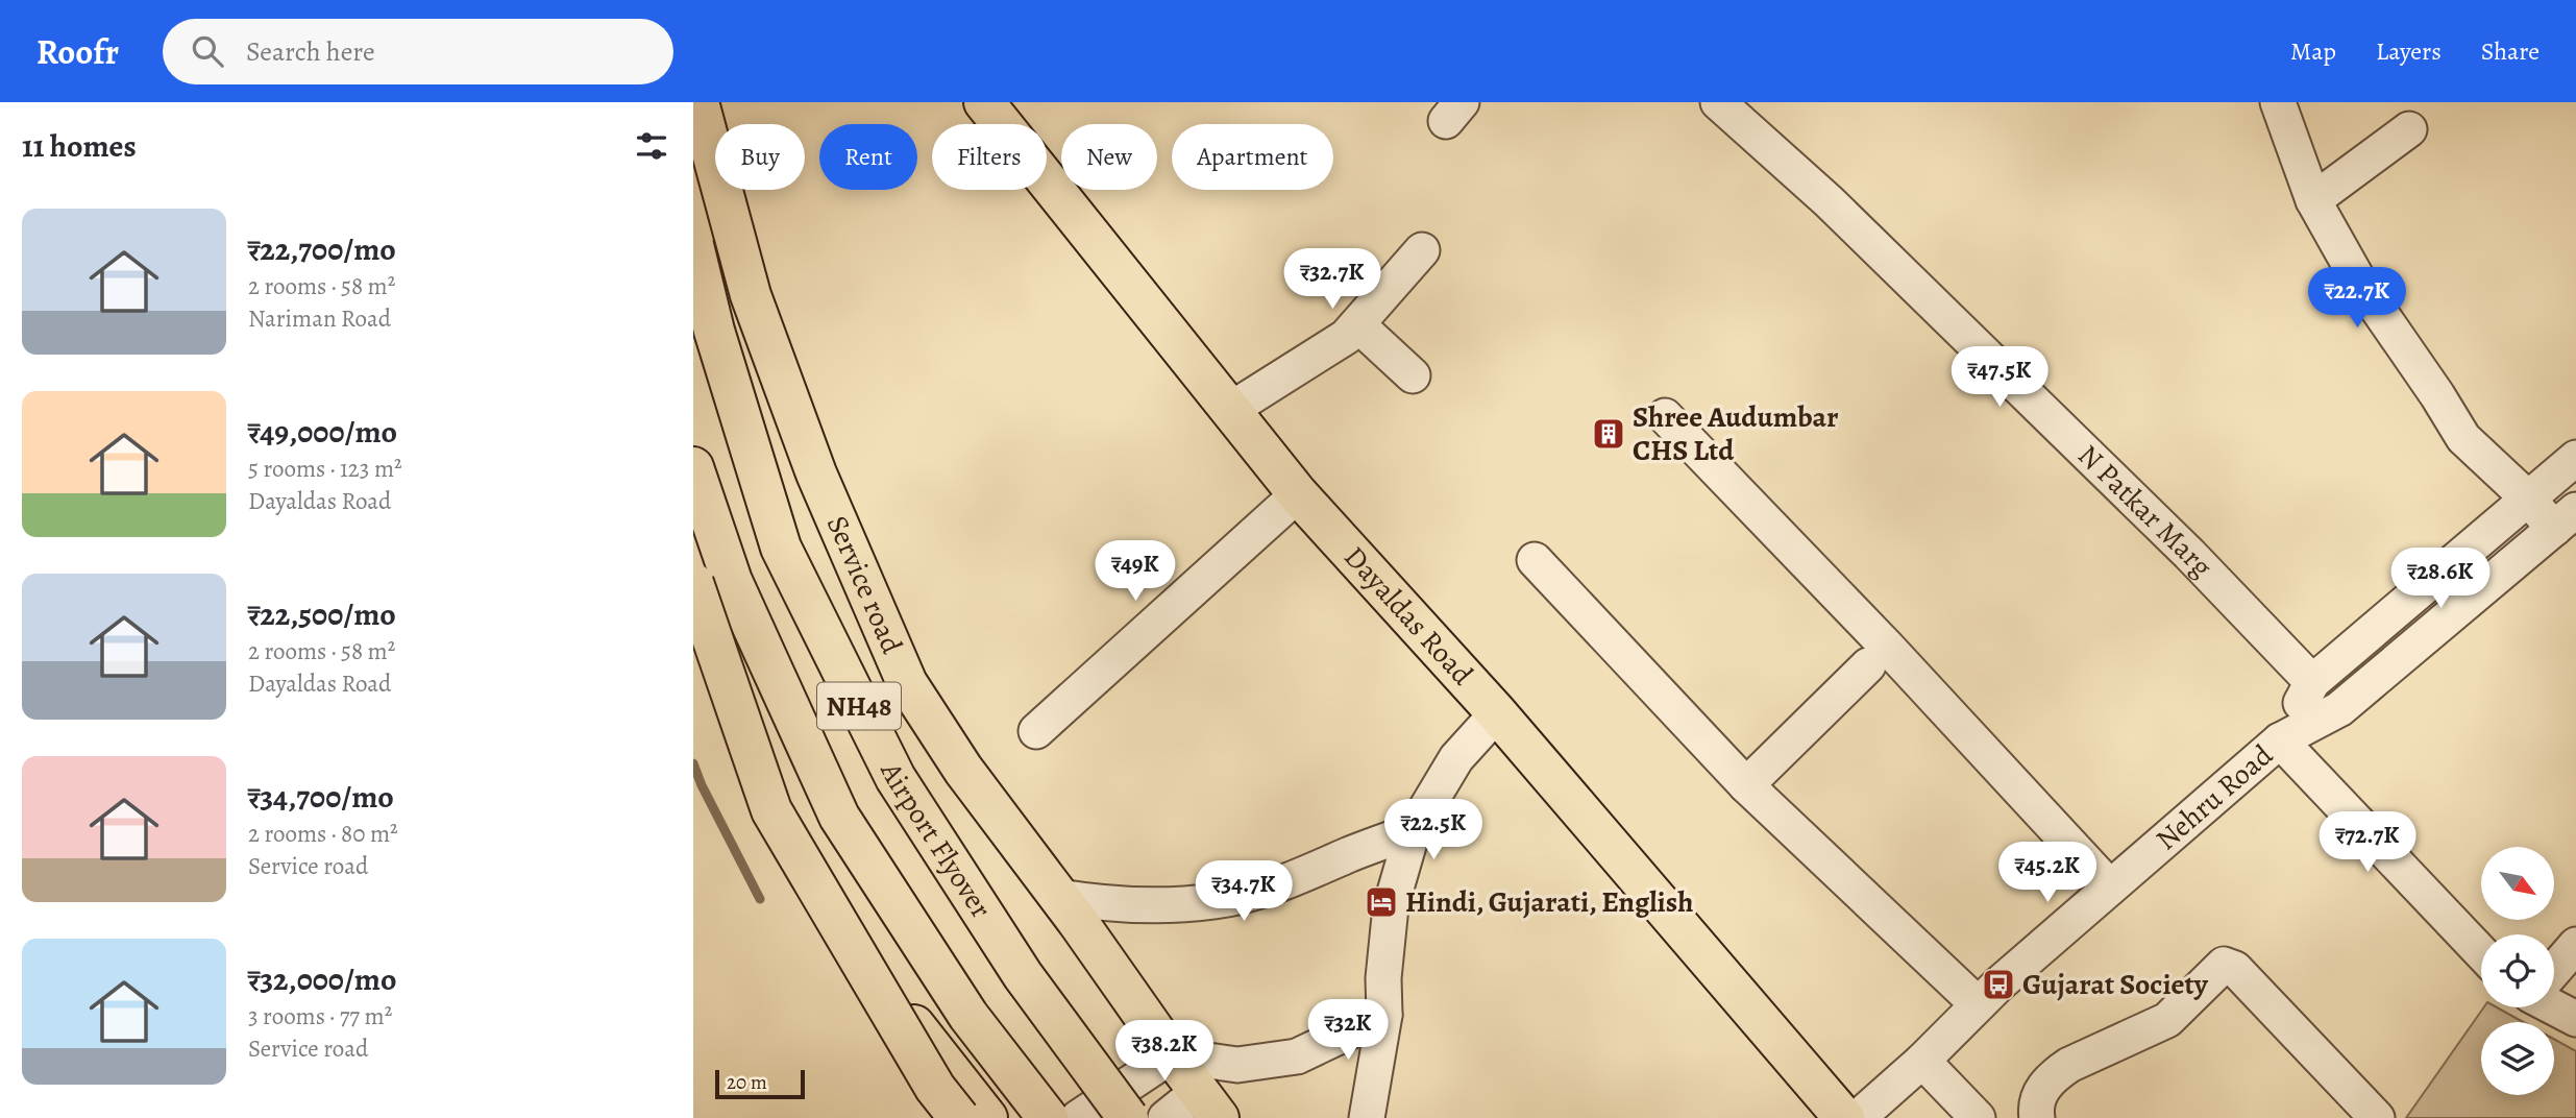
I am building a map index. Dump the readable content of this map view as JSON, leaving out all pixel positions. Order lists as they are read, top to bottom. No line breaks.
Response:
{"streets":{"main road":["Service road","Dayaldas Road","NH48","Airport Flyover"],"street":["N Patkar Marg","Nehru Road"]},"crossings":[["N Patkar Marg","Nehru Road"]],"places":{"building":["Shree Audumbar CHS Ltd"],"hotel":["Hindi, Gujarati, English"],"bus stop":["Gujarat Society"]},"scale_bar":"20 m","north":"bottom right","page":{"header":"Roofr","search":"Search here","nav":["Map","Layers","Share"],"heading":"11 homes","chip":["Buy","Rent","Filters","New","Apartment"],"list":[{"name":"₹22,700/mo","note":"2 rooms · 58 m² · Nariman Road"},{"name":"₹49,000/mo","note":"5 rooms · 123 m² · Dayaldas Road"},{"name":"₹22,500/mo","note":"2 rooms · 58 m² · Dayaldas Road"},{"name":"₹34,700/mo","note":"2 rooms · 80 m² · Service road"},{"name":"₹32,000/mo","note":"3 rooms · 77 m² · Service road"}],"price":["₹32.7K","₹22.7K","₹47.5K","₹49K","₹28.6K","₹22.5K","₹72.7K","₹45.2K","₹34.7K","₹32K","₹38.2K"],"scale":"20 m"}}
